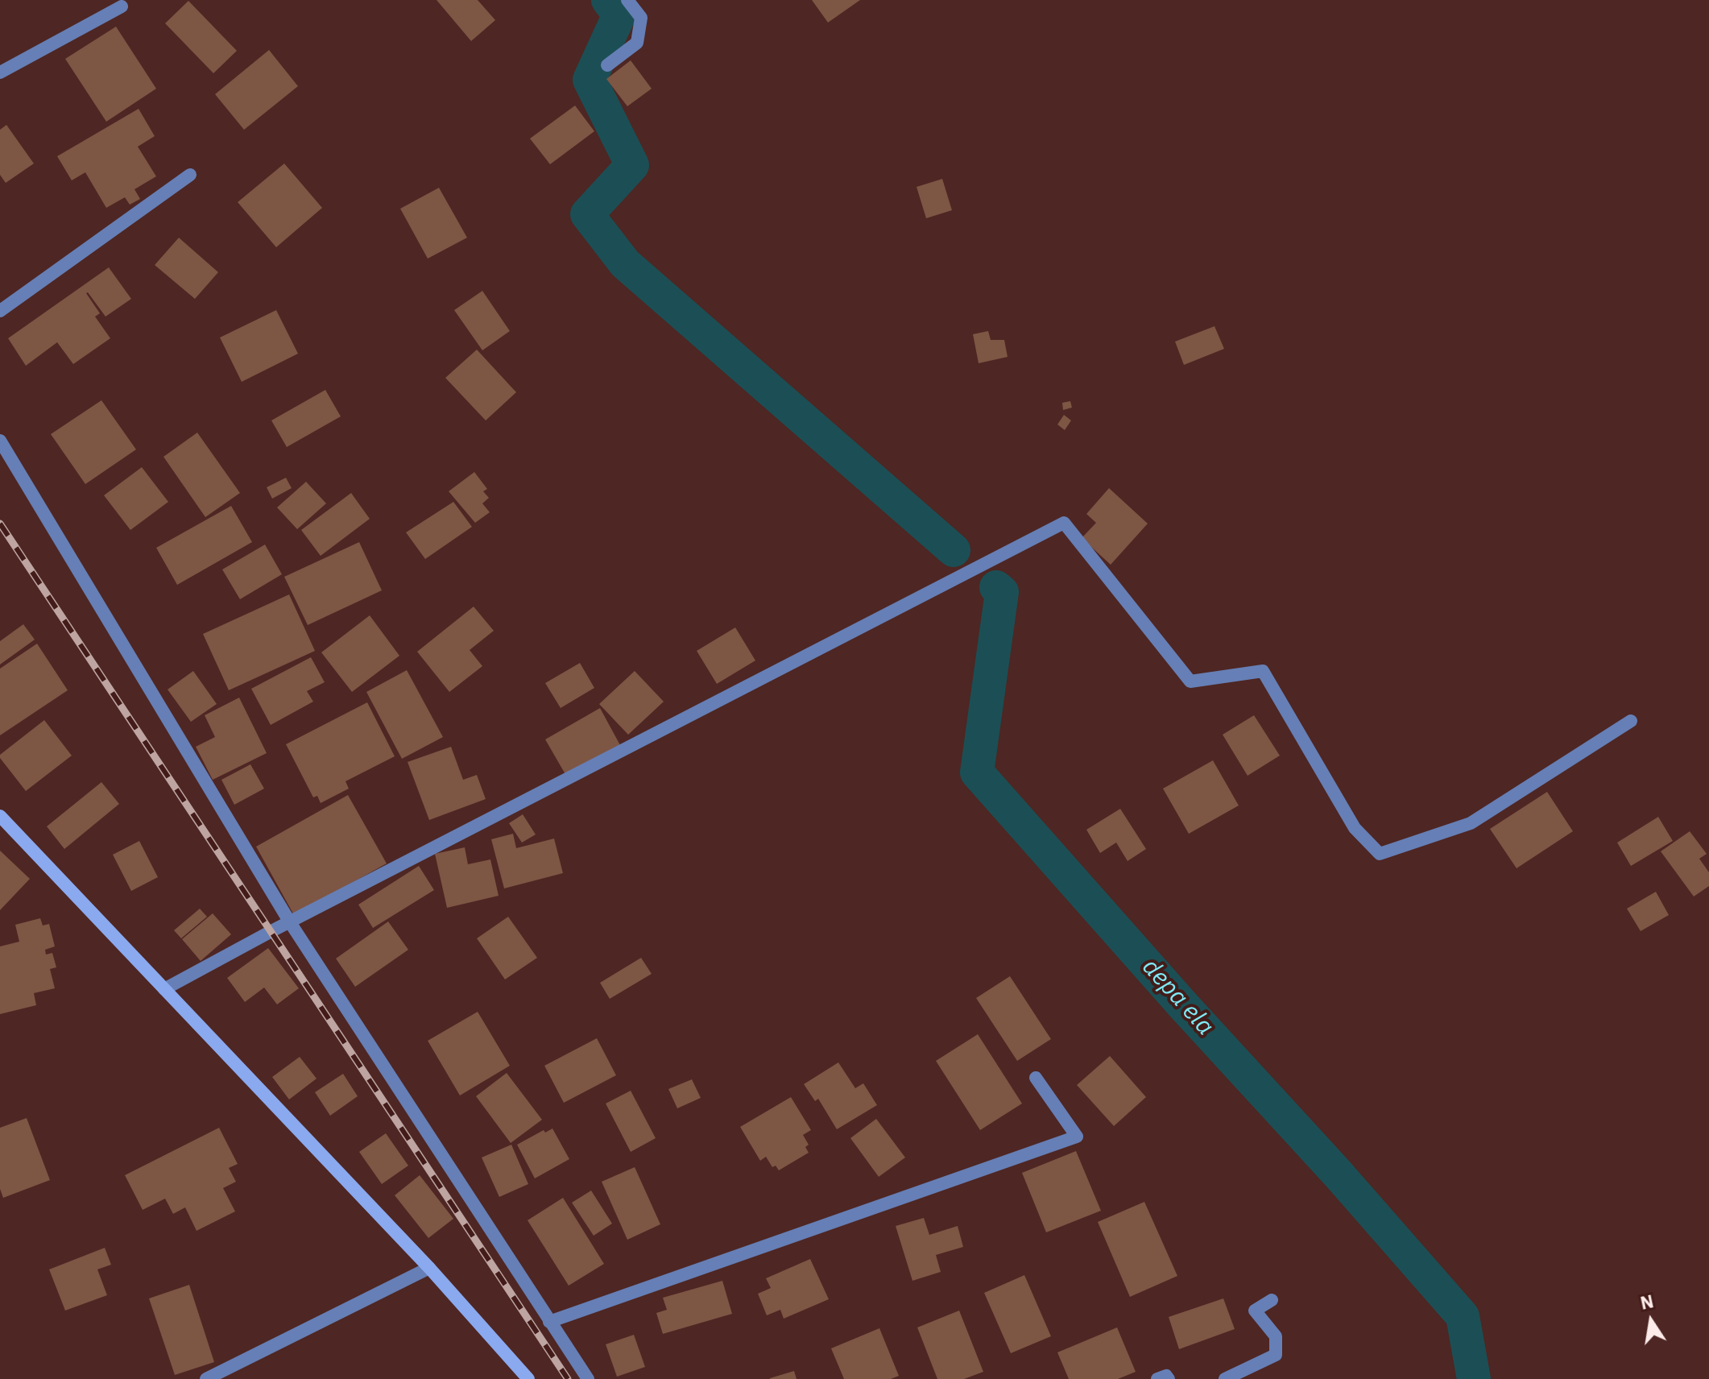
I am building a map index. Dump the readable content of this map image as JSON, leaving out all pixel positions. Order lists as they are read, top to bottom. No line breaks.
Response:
{"water":["depa ela"],"north":"top"}
